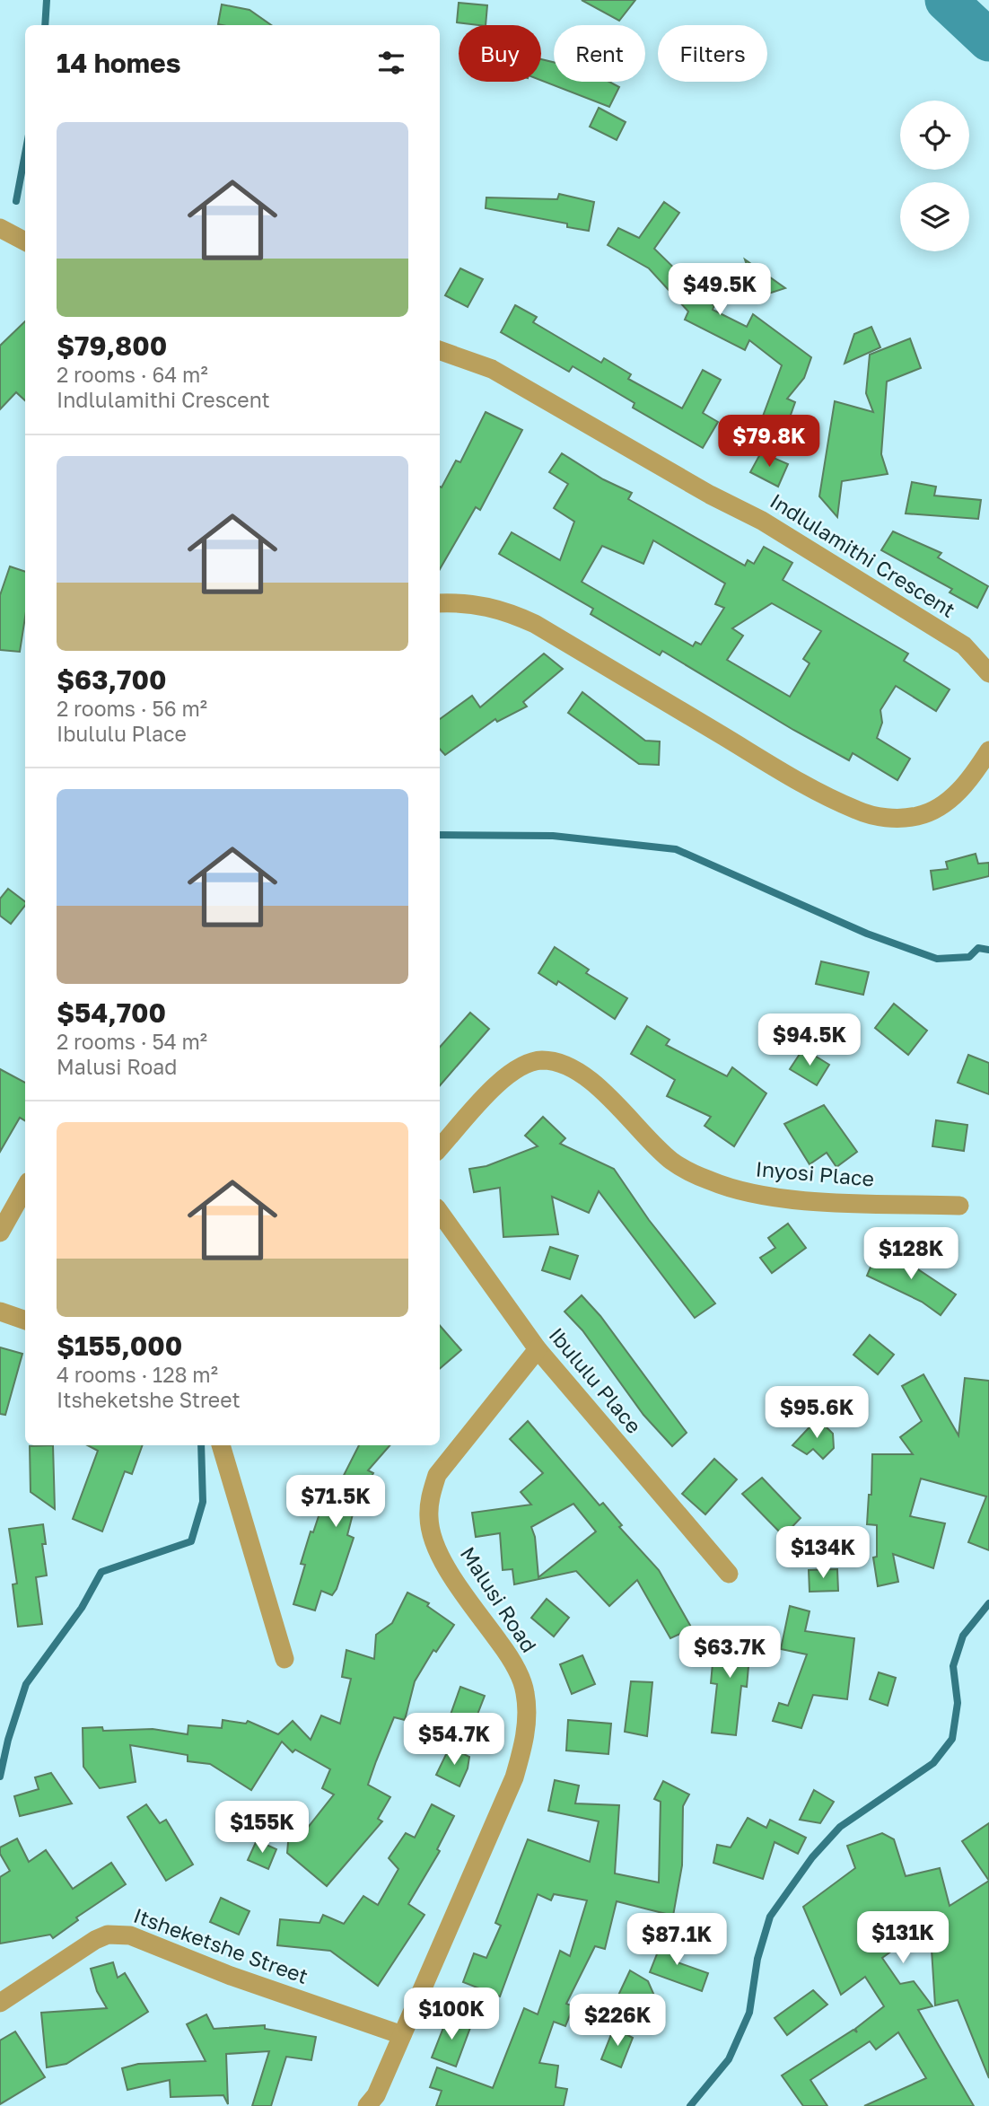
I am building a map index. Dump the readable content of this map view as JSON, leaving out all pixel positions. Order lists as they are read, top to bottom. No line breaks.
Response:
{"streets":{"street":["Indlulamithi Crescent","Inyosi Place","Ibululu Place","Malusi Road","Itsheketshe Street"]},"crossings":[["Ibululu Place","Malusi Road"],["Malusi Road","Itsheketshe Street"]],"page":{"chip":["Buy","Rent","Filters"],"heading":"14 homes","list":[{"name":"$79,800","note":"2 rooms · 64 m² · Indlulamithi Crescent"},{"name":"$63,700","note":"2 rooms · 56 m² · Ibululu Place"},{"name":"$54,700","note":"2 rooms · 54 m² · Malusi Road"},{"name":"$155,000","note":"4 rooms · 128 m² · Itsheketshe Street"}],"price":["$49.5K","$79.8K","$94.5K","$128K","$95.6K","$71.5K","$134K","$63.7K","$54.7K","$155K","$131K","$87.1K","$100K","$226K"]}}
